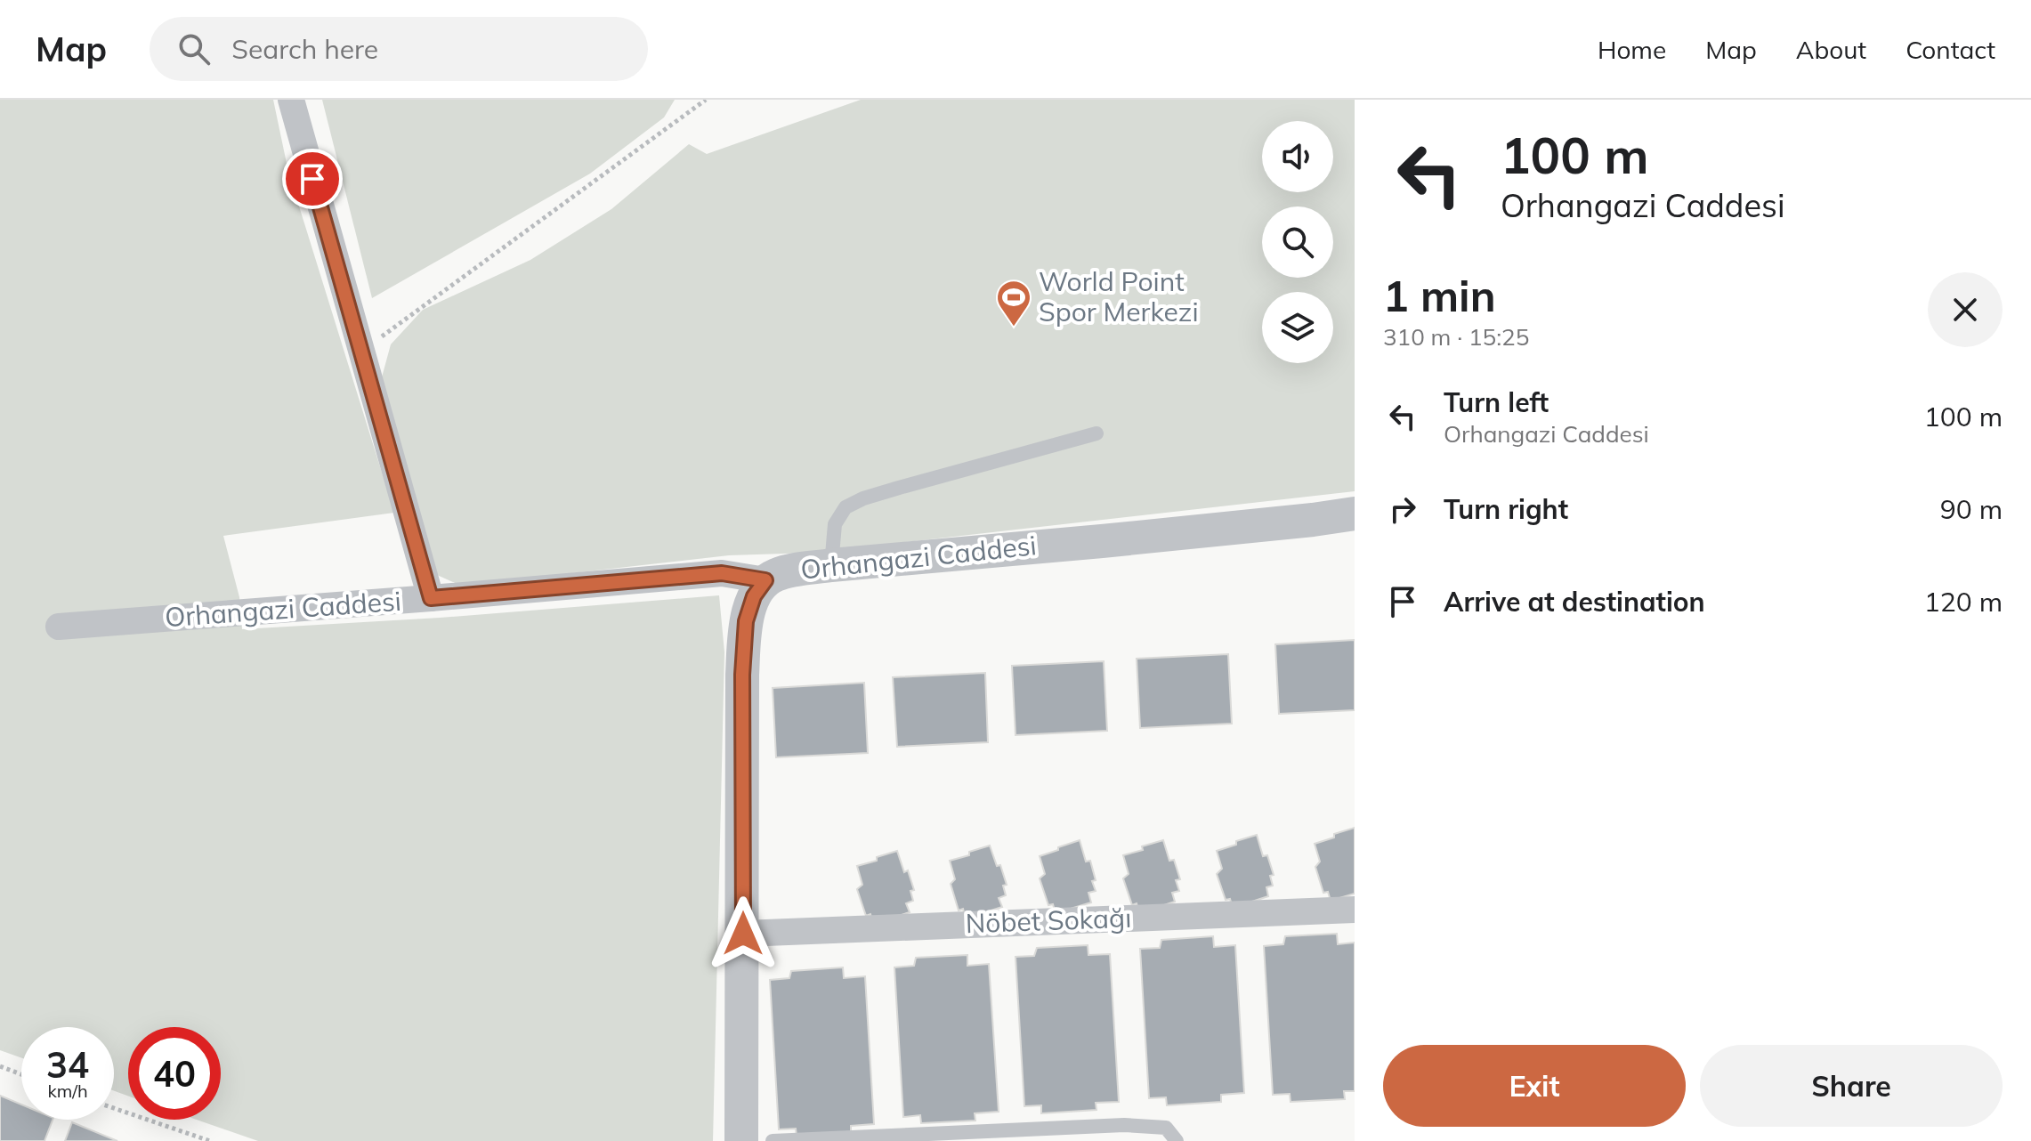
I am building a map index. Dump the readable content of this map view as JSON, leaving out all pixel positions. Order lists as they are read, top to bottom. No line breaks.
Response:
{"streets":{"street":["Orhangazi Caddesi","Nöbet Sokağı"]},"places":{"sports":["World Point Spor Merkezi"]},"page":{"header":"Map","search":"Search here","nav":["Home","Map","About","Contact"],"turn":["100 m","Orhangazi Caddesi"],"heading":["1 min","310 m · 15:25"],"list":[{"name":"Turn left","note":"Orhangazi Caddesi","value":"100 m"},{"name":"Turn right","value":"90 m"},{"name":"Arrive at destination","value":"120 m"}],"speed":"34 km/h","limit":"40","buttons":["Exit","Share"]}}
